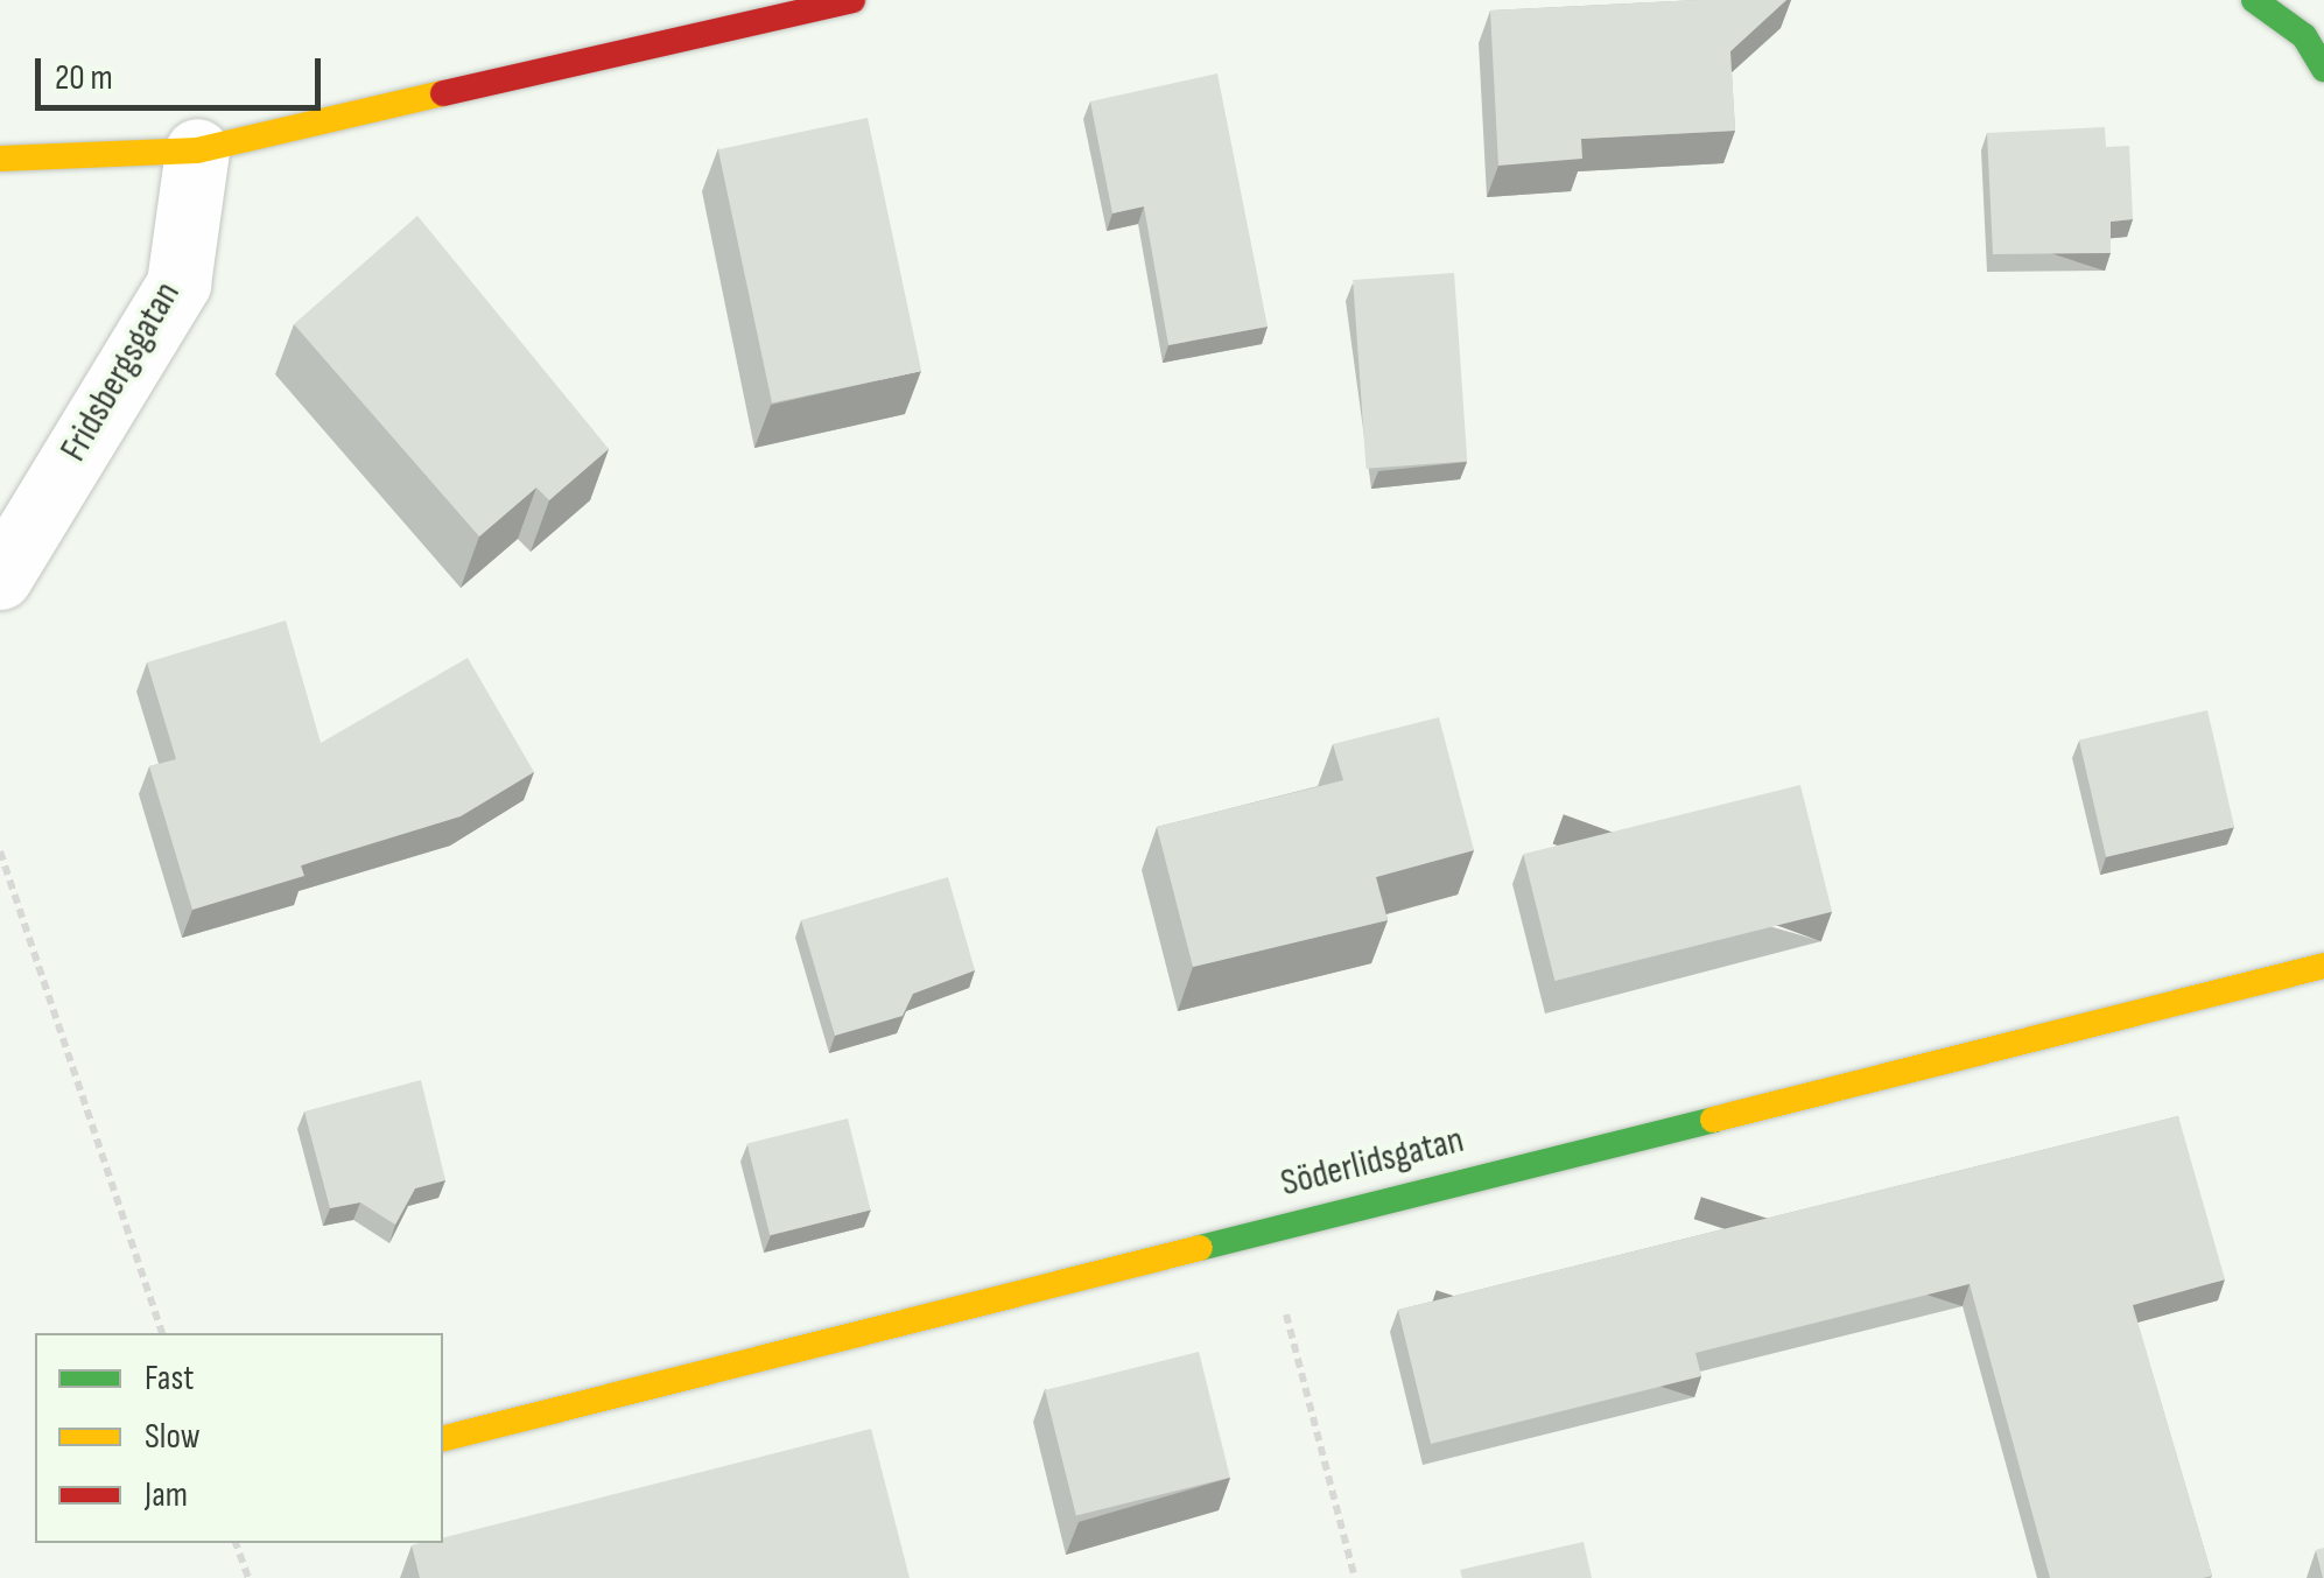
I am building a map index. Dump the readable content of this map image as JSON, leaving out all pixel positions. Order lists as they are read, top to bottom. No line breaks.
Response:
{"streets":{"street":["Fridsbergsgatan","Söderlidsgatan"]},"legend":["Fast","Slow","Jam"],"scale_bar":"20 m"}
